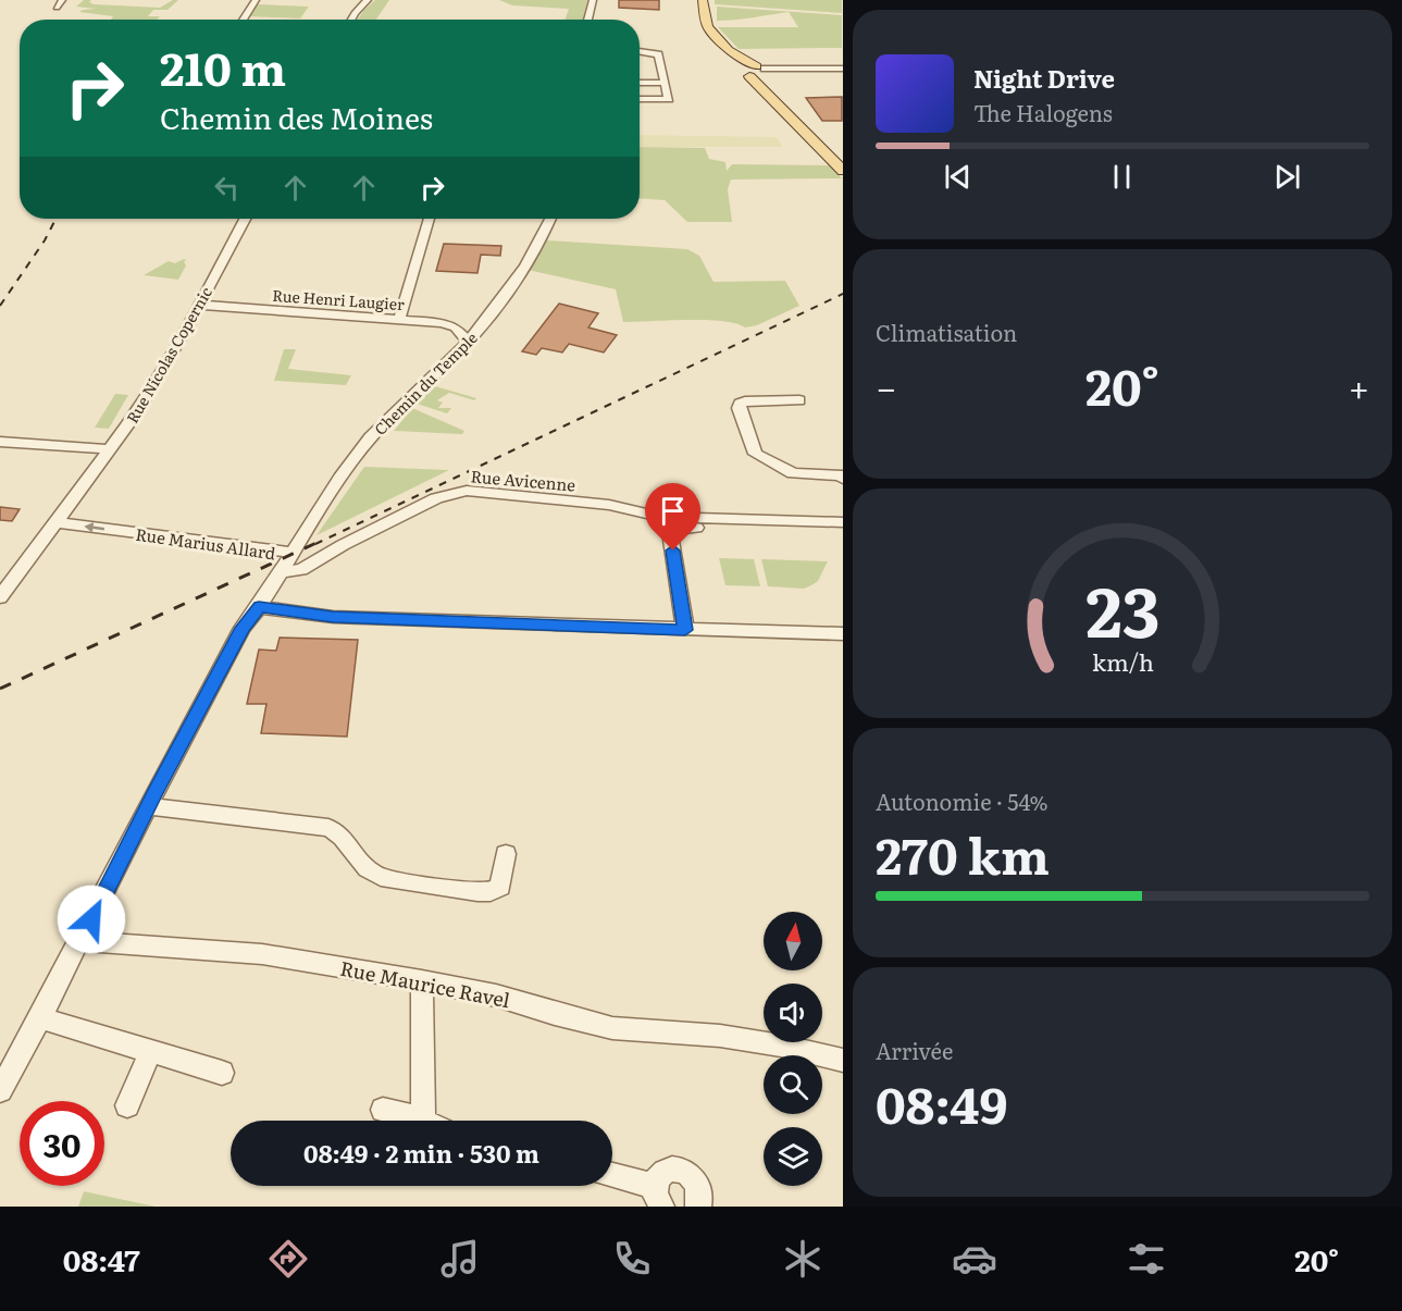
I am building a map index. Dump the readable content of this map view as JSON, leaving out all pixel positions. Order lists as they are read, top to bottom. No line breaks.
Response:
{"streets":{"street":["Rue Henri Laugier","Rue Nicolas Copernic","Chemin du Temple","Rue Avicenne","Rue Marius Allard","Rue Maurice Ravel"]},"crossings":[["Rue Henri Laugier","Rue Nicolas Copernic"],["Rue Henri Laugier","Chemin du Temple"],["Rue Nicolas Copernic","Rue Marius Allard"],["Chemin du Temple","Rue Marius Allard"],["Rue Avicenne","Rue Marius Allard"],["Rue Marius Allard","Rue Maurice Ravel"]],"north":"top","page":{"turn":["210 m","Chemin des Moines"],"song":["Night Drive","The Halogens"],"tile":["Climatisation",["Autonomie · 54%","270 km"],["Arrivée","08:49"]],"heat":["−","20°","+"],"limit":"30","trip":"08:49 · 2 min · 530 m","tabs":["08:47","20°"],"gauge":["23","km/h"]}}
